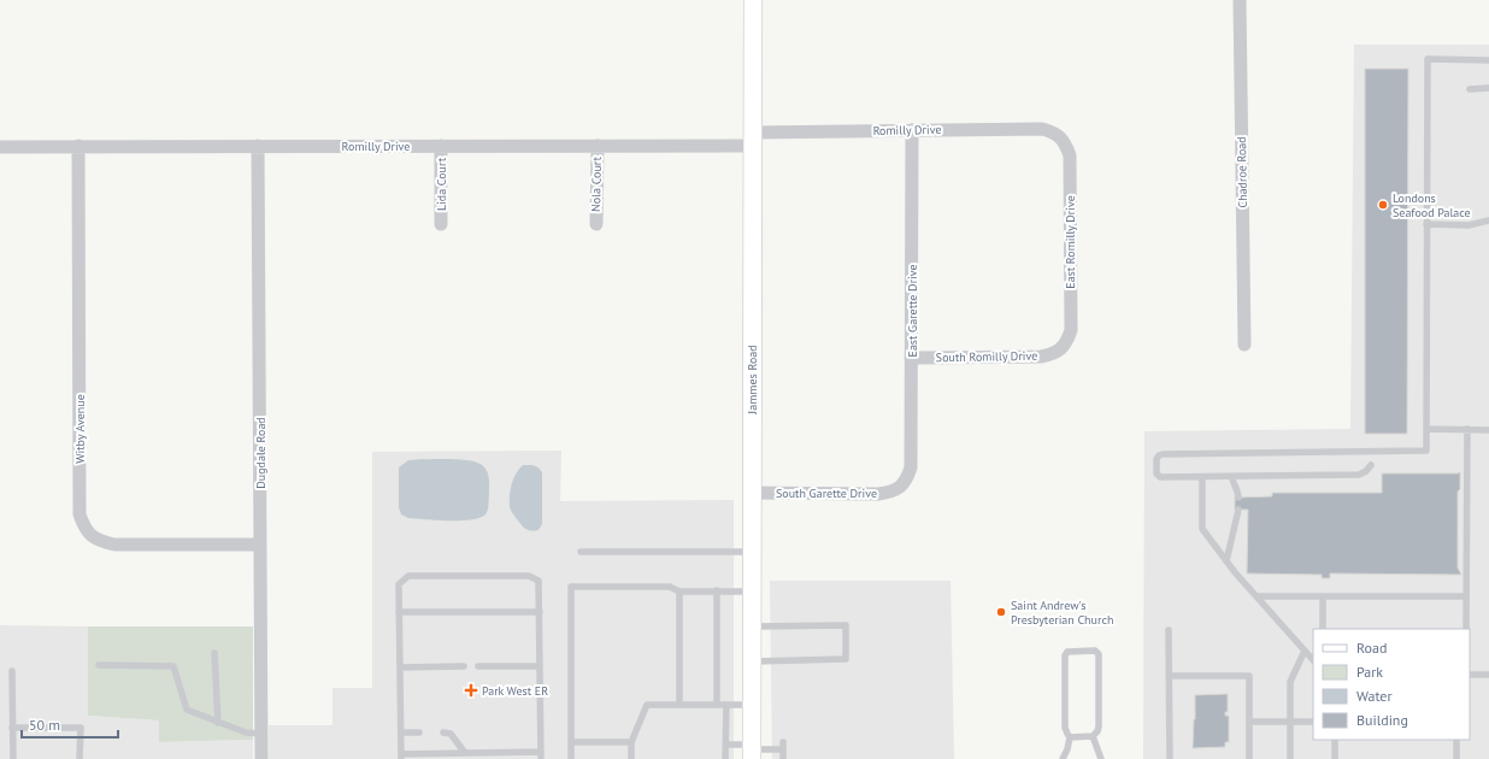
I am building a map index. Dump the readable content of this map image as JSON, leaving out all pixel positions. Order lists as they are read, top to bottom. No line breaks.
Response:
{"streets":{"street":["Romilly Drive","Chadroe Road","Lida Court","Nola Court","East Romilly Drive","East Garette Drive","South Romilly Drive","Jammes Road","Witby Avenue","Dugdale Road","South Garette Drive"]},"crossings":[["Romilly Drive","Lida Court"],["Romilly Drive","Nola Court"],["Romilly Drive","East Romilly Drive"],["Romilly Drive","East Garette Drive"],["Romilly Drive","Jammes Road"],["Romilly Drive","Witby Avenue"],["Romilly Drive","Dugdale Road"],["East Romilly Drive","South Romilly Drive"],["East Garette Drive","South Romilly Drive"],["East Garette Drive","South Garette Drive"],["Jammes Road","South Garette Drive"],["Witby Avenue","Dugdale Road"]],"places":{"other":["Londons Seafood Palace","Saint Andrew's Presbyterian Church"],"health":["Park West ER"]},"legend":["Road","Park","Water","Building"],"scale_bar":"50 m"}
